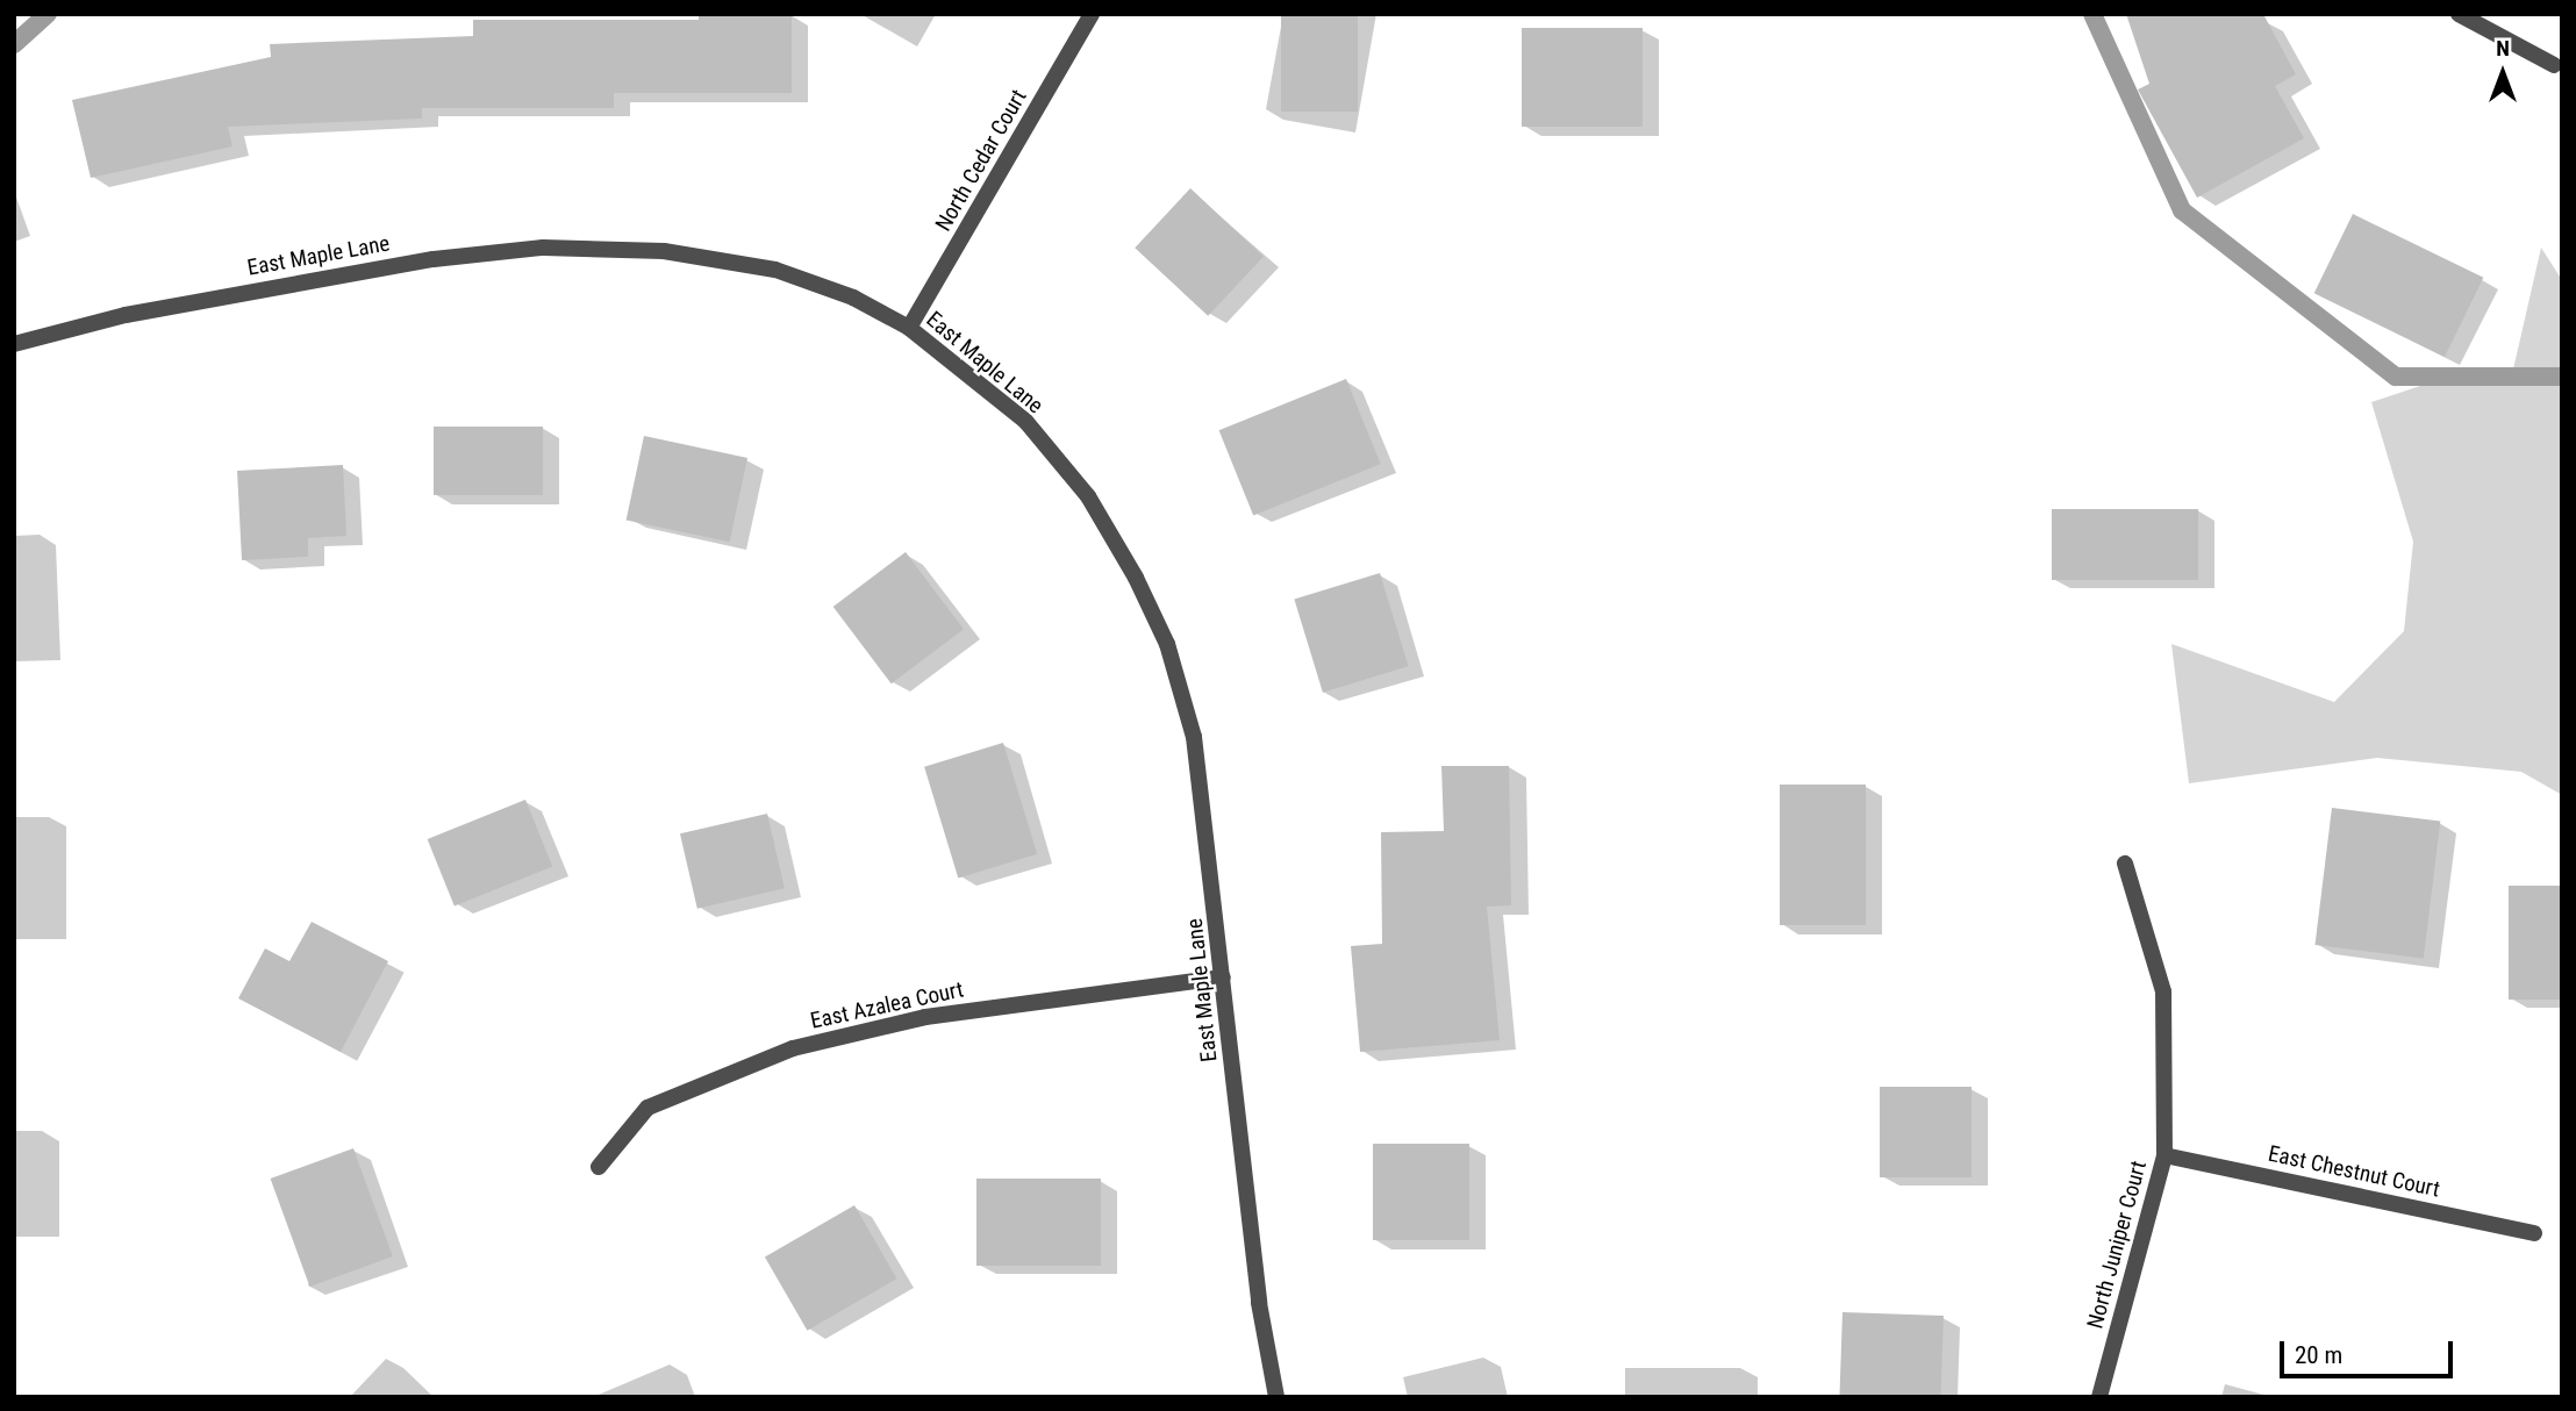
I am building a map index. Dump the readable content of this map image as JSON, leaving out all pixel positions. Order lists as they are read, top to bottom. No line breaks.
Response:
{"streets":{"street":["North Cedar Court","East Maple Lane","East Azalea Court","East Chestnut Court","North Juniper Court"]},"crossings":[["North Cedar Court","East Maple Lane"],["East Maple Lane","East Azalea Court"],["East Chestnut Court","North Juniper Court"]],"scale_bar":"20 m","north":"top"}
